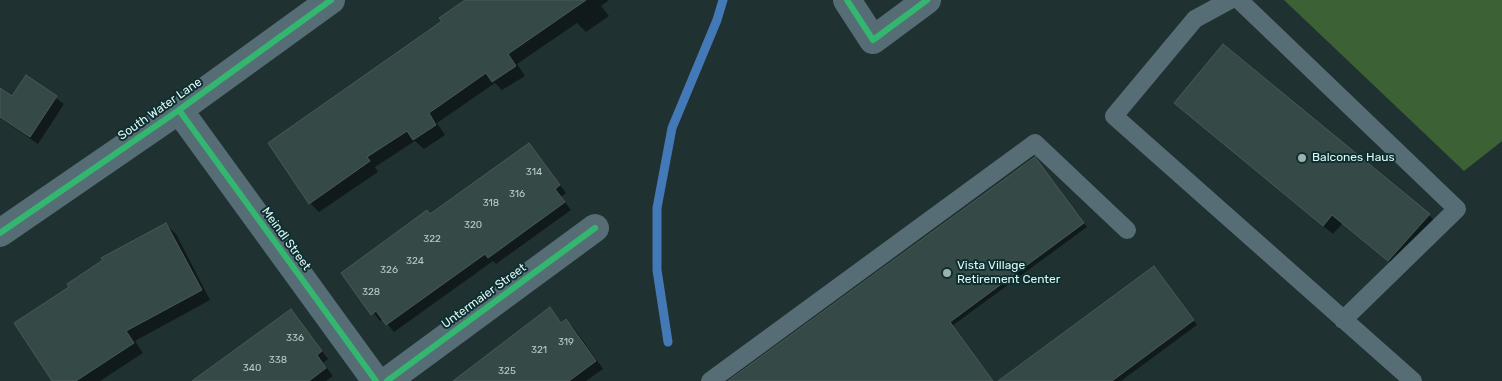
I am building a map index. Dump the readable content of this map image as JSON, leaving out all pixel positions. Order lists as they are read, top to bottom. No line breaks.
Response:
{"streets":{"street":["South Water Lane","Meindl Street","Untermaier Street"]},"crossings":[["South Water Lane","Meindl Street"]],"places":["Balcones Haus","Vista Village Retirement Center"],"house_numbers":["314","316","318","320","322","324","326","328","336","319","321","338","340","325"]}
